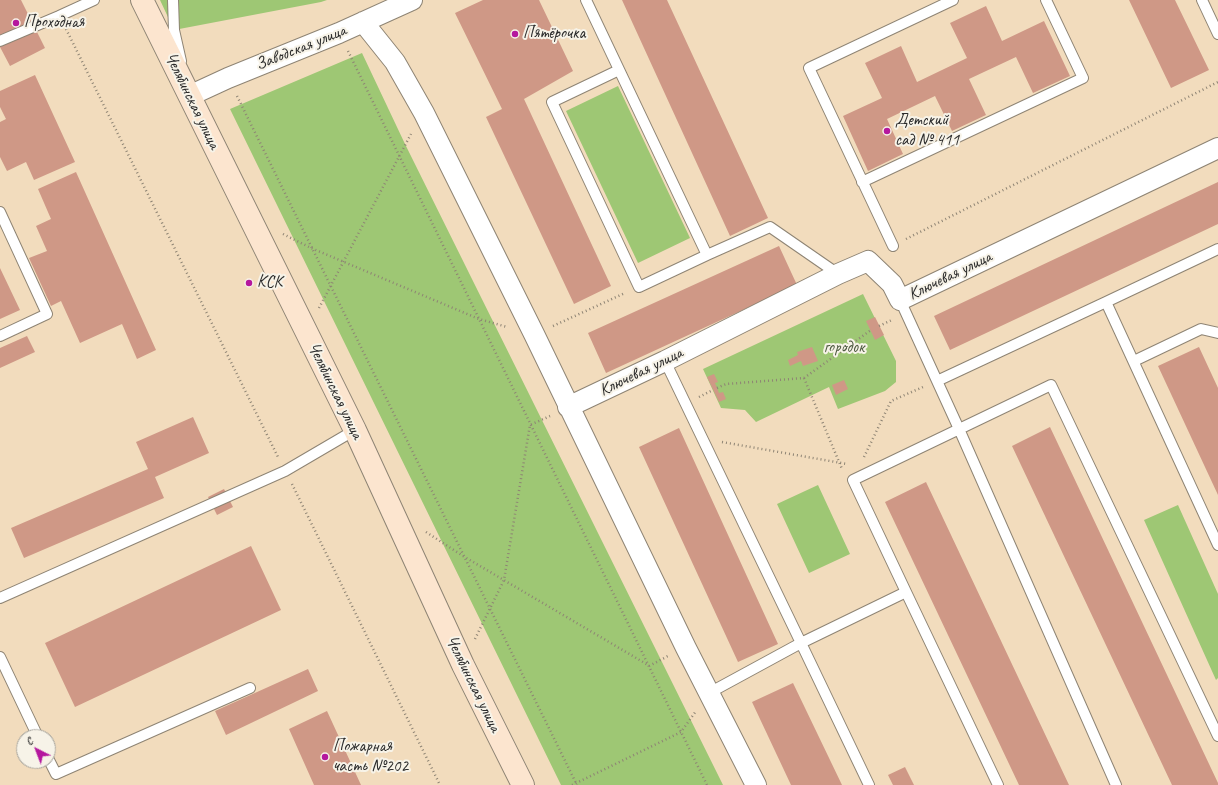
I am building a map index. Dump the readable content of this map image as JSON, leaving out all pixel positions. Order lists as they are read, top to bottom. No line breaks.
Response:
{"streets":{"street":["Заводская улица","Челябинская улица","Ключевая улица"]},"crossings":[["Заводская улица","Челябинская улица"]],"parks":["городок"],"places":["Проходная","Пятёрочка","Детский сад № 411","КСК","Пожарная часть №202"],"north":"top left"}
